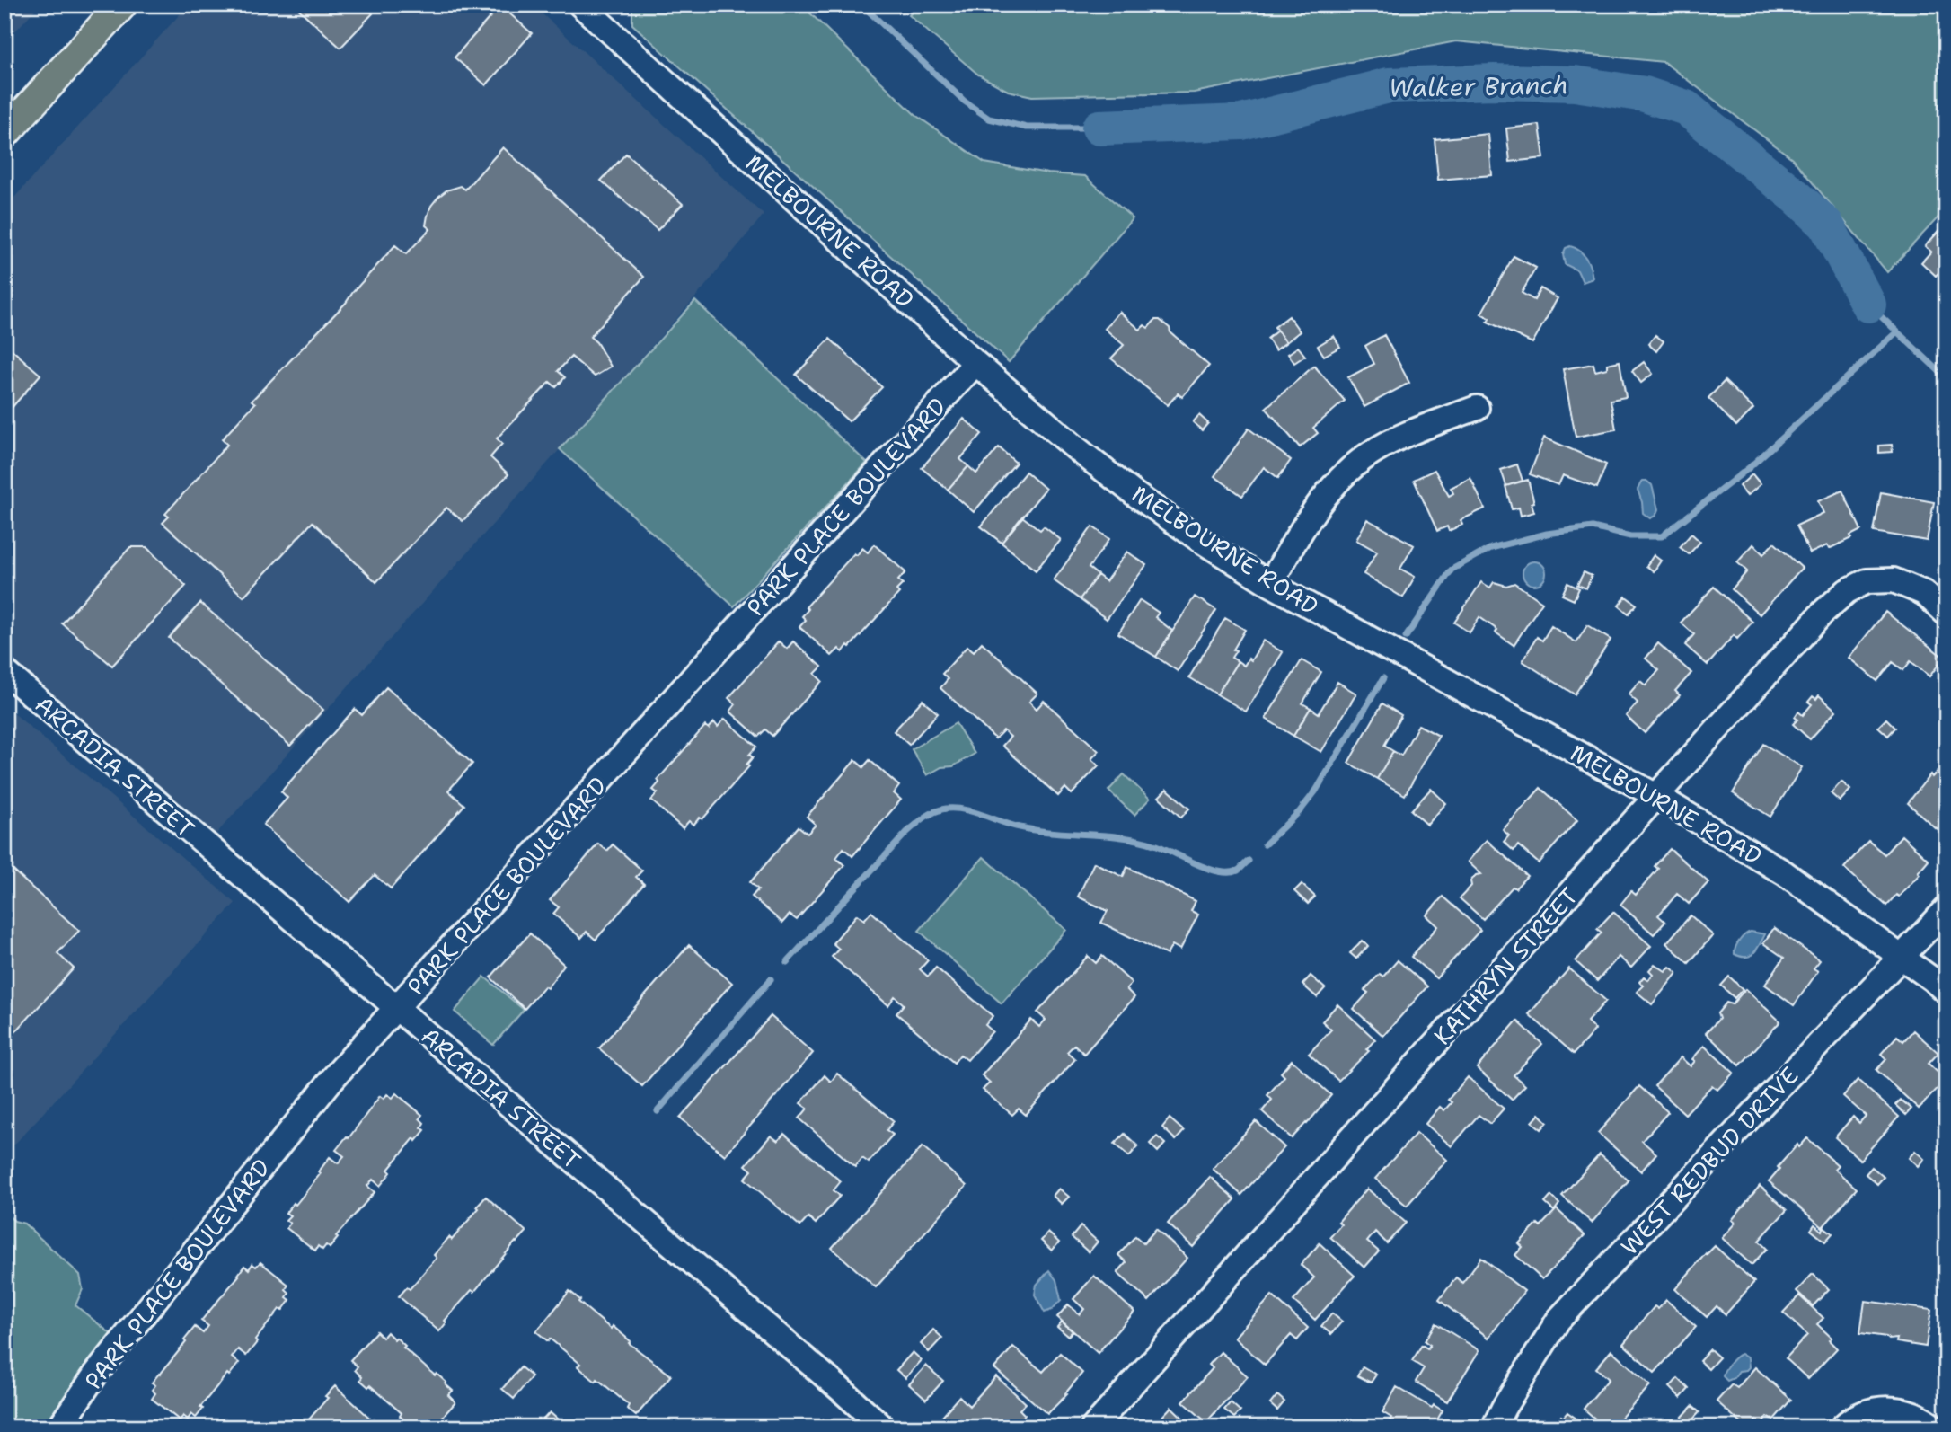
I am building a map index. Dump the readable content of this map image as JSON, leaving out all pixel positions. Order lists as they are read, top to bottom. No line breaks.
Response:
{"streets":{"street":["MELBOURNE ROAD","PARK PLACE BOULEVARD","ARCADIA STREET","KATHRYN STREET","WEST REDBUD DRIVE"]},"crossings":[["MELBOURNE ROAD","PARK PLACE BOULEVARD"],["MELBOURNE ROAD","KATHRYN STREET"],["MELBOURNE ROAD","WEST REDBUD DRIVE"],["PARK PLACE BOULEVARD","ARCADIA STREET"]],"water":["Walker Branch"]}
